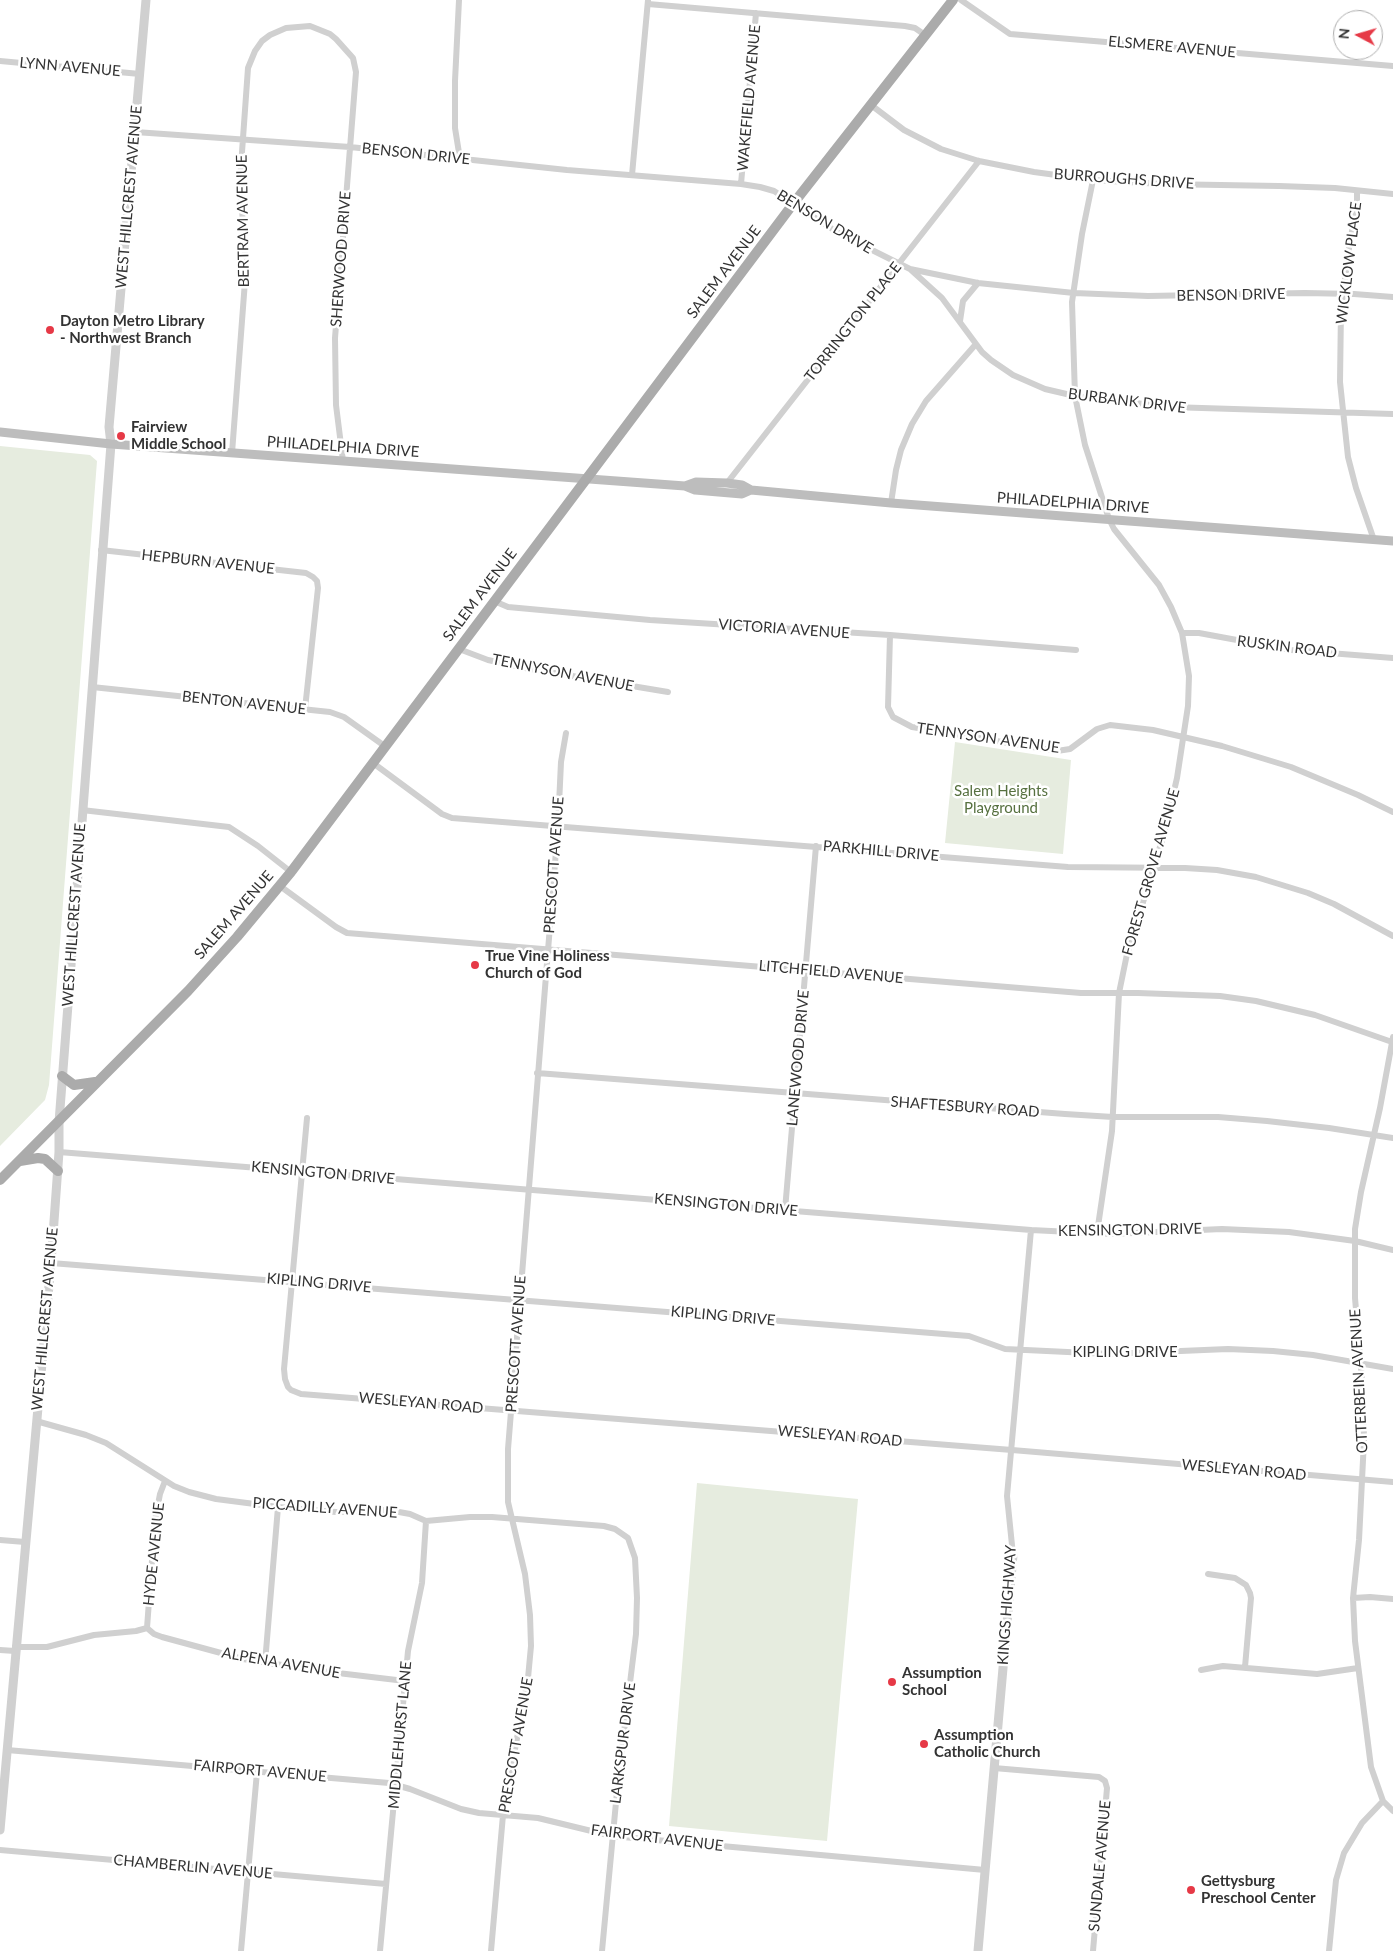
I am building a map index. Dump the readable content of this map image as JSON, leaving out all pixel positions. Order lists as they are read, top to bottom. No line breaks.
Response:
{"streets":{"main road":["SALEM AVENUE","PHILADELPHIA DRIVE"],"street":["ELSMERE AVENUE","LYNN AVENUE","WAKEFIELD AVENUE","BENSON DRIVE","BURROUGHS DRIVE","WEST HILLCREST AVENUE","BERTRAM AVENUE","SHERWOOD DRIVE","WICKLOW PLACE","TORRINGTON PLACE","BURBANK DRIVE","HEPBURN AVENUE","VICTORIA AVENUE","RUSKIN ROAD","TENNYSON AVENUE","BENTON AVENUE","PARKHILL DRIVE","PRESCOTT AVENUE","FOREST GROVE AVENUE","LITCHFIELD AVENUE","LANEWOOD DRIVE","SHAFTESBURY ROAD","KENSINGTON DRIVE","KIPLING DRIVE","OTTERBEIN AVENUE","WESLEYAN ROAD","PICCADILLY AVENUE","HYDE AVENUE","KINGS HIGHWAY","ALPENA AVENUE","MIDDLEHURST LANE","LARKSPUR DRIVE","FAIRPORT AVENUE","SUNDALE AVENUE","CHAMBERLIN AVENUE"]},"crossings":[["LYNN AVENUE","WEST HILLCREST AVENUE"],["WAKEFIELD AVENUE","BENSON DRIVE"],["BENSON DRIVE","WEST HILLCREST AVENUE"],["BENSON DRIVE","BERTRAM AVENUE"],["BENSON DRIVE","SHERWOOD DRIVE"],["BENSON DRIVE","WICKLOW PLACE"],["BENSON DRIVE","SALEM AVENUE"],["BENSON DRIVE","TORRINGTON PLACE"],["BENSON DRIVE","BURBANK DRIVE"],["BENSON DRIVE","FOREST GROVE AVENUE"],["BURROUGHS DRIVE","WICKLOW PLACE"],["BURROUGHS DRIVE","SALEM AVENUE"],["BURROUGHS DRIVE","TORRINGTON PLACE"],["BURROUGHS DRIVE","FOREST GROVE AVENUE"],["WEST HILLCREST AVENUE","SALEM AVENUE"],["WEST HILLCREST AVENUE","PHILADELPHIA DRIVE"],["WEST HILLCREST AVENUE","HEPBURN AVENUE"],["WEST HILLCREST AVENUE","BENTON AVENUE"],["WEST HILLCREST AVENUE","KENSINGTON DRIVE"],["WEST HILLCREST AVENUE","KIPLING DRIVE"],["WEST HILLCREST AVENUE","PICCADILLY AVENUE"],["WEST HILLCREST AVENUE","FAIRPORT AVENUE"],["BERTRAM AVENUE","SHERWOOD DRIVE"],["BERTRAM AVENUE","PHILADELPHIA DRIVE"],["SHERWOOD DRIVE","PHILADELPHIA DRIVE"],["WICKLOW PLACE","BURBANK DRIVE"],["WICKLOW PLACE","PHILADELPHIA DRIVE"],["SALEM AVENUE","PHILADELPHIA DRIVE"],["SALEM AVENUE","VICTORIA AVENUE"],["SALEM AVENUE","TENNYSON AVENUE"],["SALEM AVENUE","BENTON AVENUE"],["SALEM AVENUE","PARKHILL DRIVE"],["SALEM AVENUE","LITCHFIELD AVENUE"],["TORRINGTON PLACE","PHILADELPHIA DRIVE"],["BURBANK DRIVE","FOREST GROVE AVENUE"],["PHILADELPHIA DRIVE","FOREST GROVE AVENUE"],["HEPBURN AVENUE","BENTON AVENUE"],["VICTORIA AVENUE","TENNYSON AVENUE"],["RUSKIN ROAD","FOREST GROVE AVENUE"],["TENNYSON AVENUE","FOREST GROVE AVENUE"],["PARKHILL DRIVE","PRESCOTT AVENUE"],["PARKHILL DRIVE","FOREST GROVE AVENUE"],["PARKHILL DRIVE","LANEWOOD DRIVE"],["PRESCOTT AVENUE","LITCHFIELD AVENUE"],["PRESCOTT AVENUE","SHAFTESBURY ROAD"],["PRESCOTT AVENUE","KENSINGTON DRIVE"],["PRESCOTT AVENUE","KIPLING DRIVE"],["PRESCOTT AVENUE","WESLEYAN ROAD"],["PRESCOTT AVENUE","PICCADILLY AVENUE"],["PRESCOTT AVENUE","FAIRPORT AVENUE"],["FOREST GROVE AVENUE","LITCHFIELD AVENUE"],["FOREST GROVE AVENUE","SHAFTESBURY ROAD"],["FOREST GROVE AVENUE","KENSINGTON DRIVE"],["LITCHFIELD AVENUE","LANEWOOD DRIVE"],["LITCHFIELD AVENUE","OTTERBEIN AVENUE"],["LANEWOOD DRIVE","SHAFTESBURY ROAD"],["LANEWOOD DRIVE","KENSINGTON DRIVE"],["SHAFTESBURY ROAD","OTTERBEIN AVENUE"],["KENSINGTON DRIVE","OTTERBEIN AVENUE"],["KENSINGTON DRIVE","KINGS HIGHWAY"],["KIPLING DRIVE","OTTERBEIN AVENUE"],["KIPLING DRIVE","WESLEYAN ROAD"],["KIPLING DRIVE","KINGS HIGHWAY"],["OTTERBEIN AVENUE","WESLEYAN ROAD"],["WESLEYAN ROAD","KINGS HIGHWAY"],["PICCADILLY AVENUE","HYDE AVENUE"],["PICCADILLY AVENUE","MIDDLEHURST LANE"],["PICCADILLY AVENUE","LARKSPUR DRIVE"],["HYDE AVENUE","ALPENA AVENUE"],["KINGS HIGHWAY","FAIRPORT AVENUE"],["KINGS HIGHWAY","SUNDALE AVENUE"],["ALPENA AVENUE","MIDDLEHURST LANE"],["MIDDLEHURST LANE","FAIRPORT AVENUE"],["MIDDLEHURST LANE","CHAMBERLIN AVENUE"],["LARKSPUR DRIVE","FAIRPORT AVENUE"]],"parks":["Salem Heights Playground"],"places":["Dayton Metro Library - Northwest Branch","Fairview Middle School","True Vine Holiness Church of God","Assumption School","Assumption Catholic Church","Gettysburg Preschool Center"],"north":"left"}
